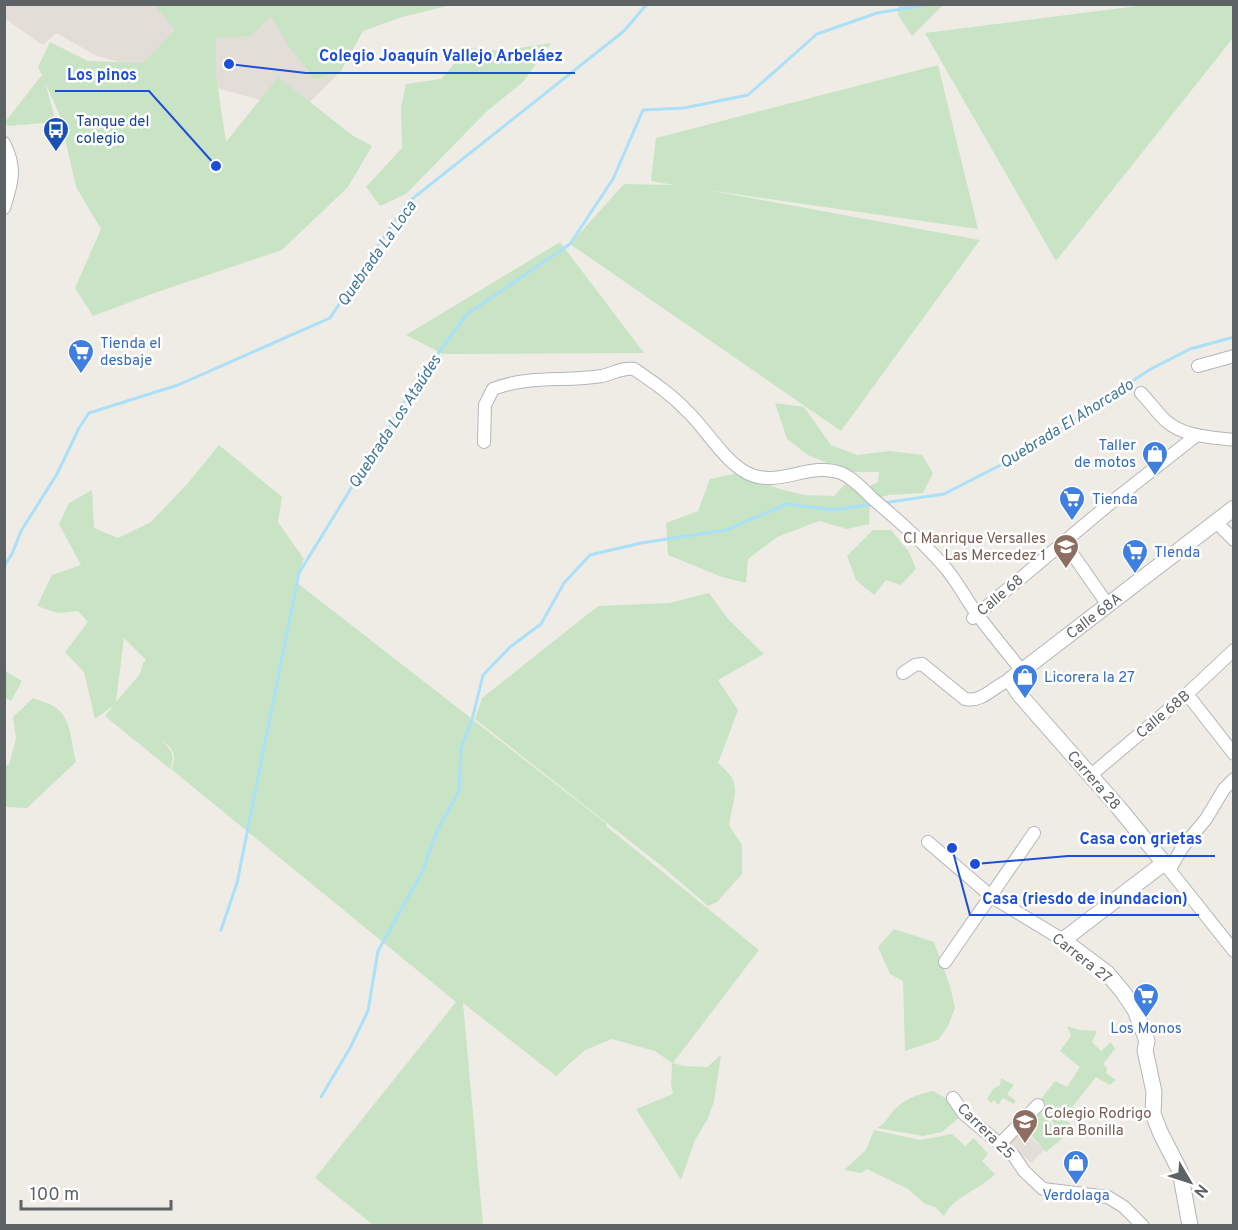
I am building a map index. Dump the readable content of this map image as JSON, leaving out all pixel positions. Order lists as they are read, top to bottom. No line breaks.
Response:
{"streets":{"street":["Calle 68","Calle 68A","Calle 68B","Carrera 28","Carrera 27","Carrera 25"]},"crossings":[["Calle 68A","Carrera 28"],["Calle 68B","Carrera 28"]],"water":["Quebrada La Loca","Quebrada Los Ataúdes","Quebrada El Ahorcado"],"places":{"other":["Colegio Joaquín Vallejo Arbeláez","Los pinos","Casa (riesdo de inundacion)","Casa con grietas"],"bus stop":["Tanque del colegio"],"supermarket":["Tienda el desbaje","Tienda","TIenda","Los Monos"],"shop":["Taller de motos","Licorera la 27","Verdolaga"],"school or university":["CI Manrique Versalles Las Mercedez 1","Colegio Rodrigo Lara Bonilla"]},"scale_bar":"100 m","north":"bottom right"}
